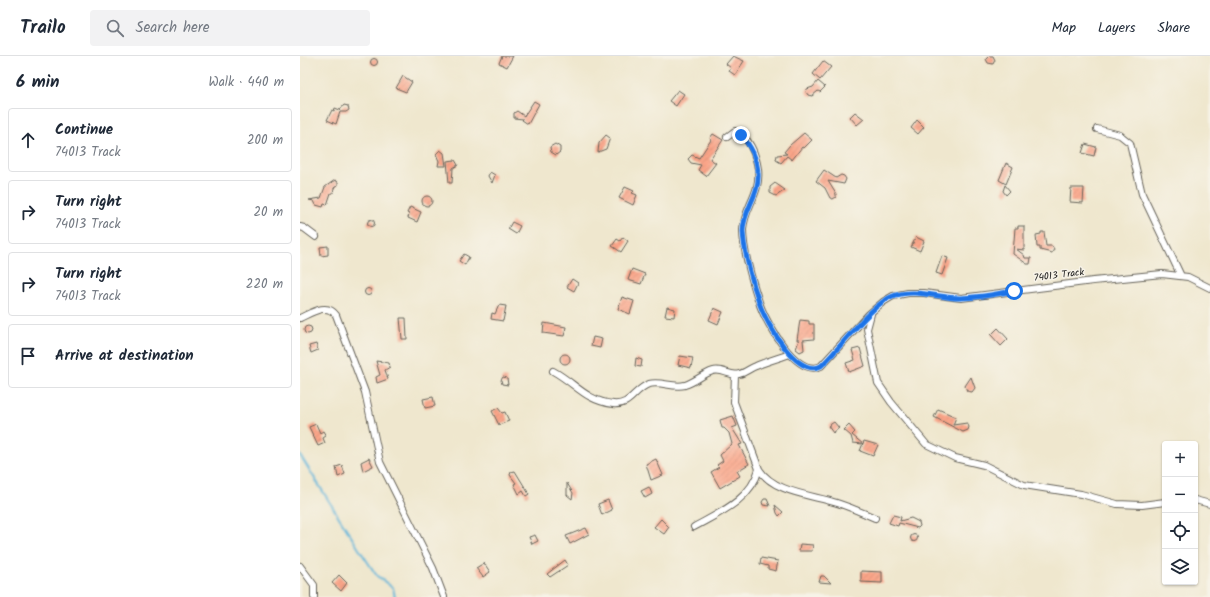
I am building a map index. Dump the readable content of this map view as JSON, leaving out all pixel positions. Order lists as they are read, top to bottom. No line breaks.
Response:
{"streets":{"street":["74013 Track"]},"page":{"header":"Trailo","search":"Search here","nav":["Map","Layers","Share"],"heading":["6 min","Walk · 440 m"],"list":[["Continue","74013 Track","200 m"],["Turn right","74013 Track","20 m"],["Turn right","74013 Track","220 m"],"Arrive at destination"],"map_buttons":["+","−"]}}
